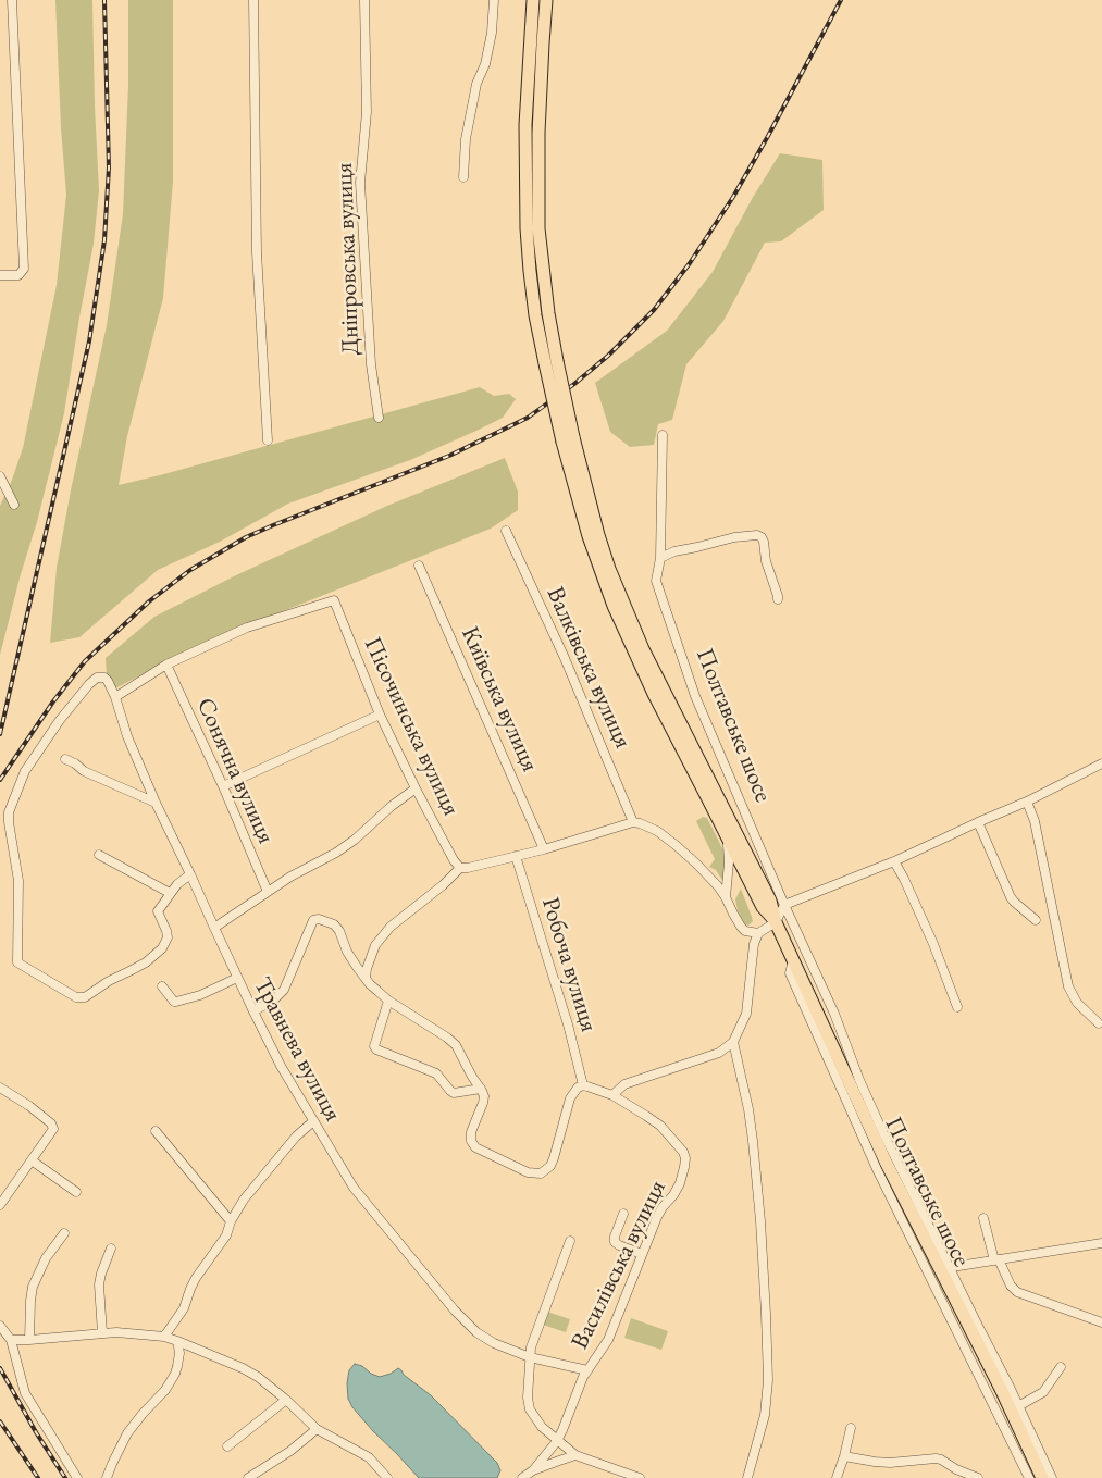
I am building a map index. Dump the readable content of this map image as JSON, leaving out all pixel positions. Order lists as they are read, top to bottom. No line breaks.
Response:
{"streets":{"highway":["Полтавське шосе"],"street":["Дніпровська вулиця","Валківська вулиця","Київська вулиця","Пісочинська вулиця","Сонячна вулиця","Робоча вулиця","Травнева вулиця","Василівська вулиця"]},"crossings":[["Пісочинська вулиця","Сонячна вулиця"],["Робоча вулиця","Василівська вулиця"],["Травнева вулиця","Василівська вулиця"]]}
